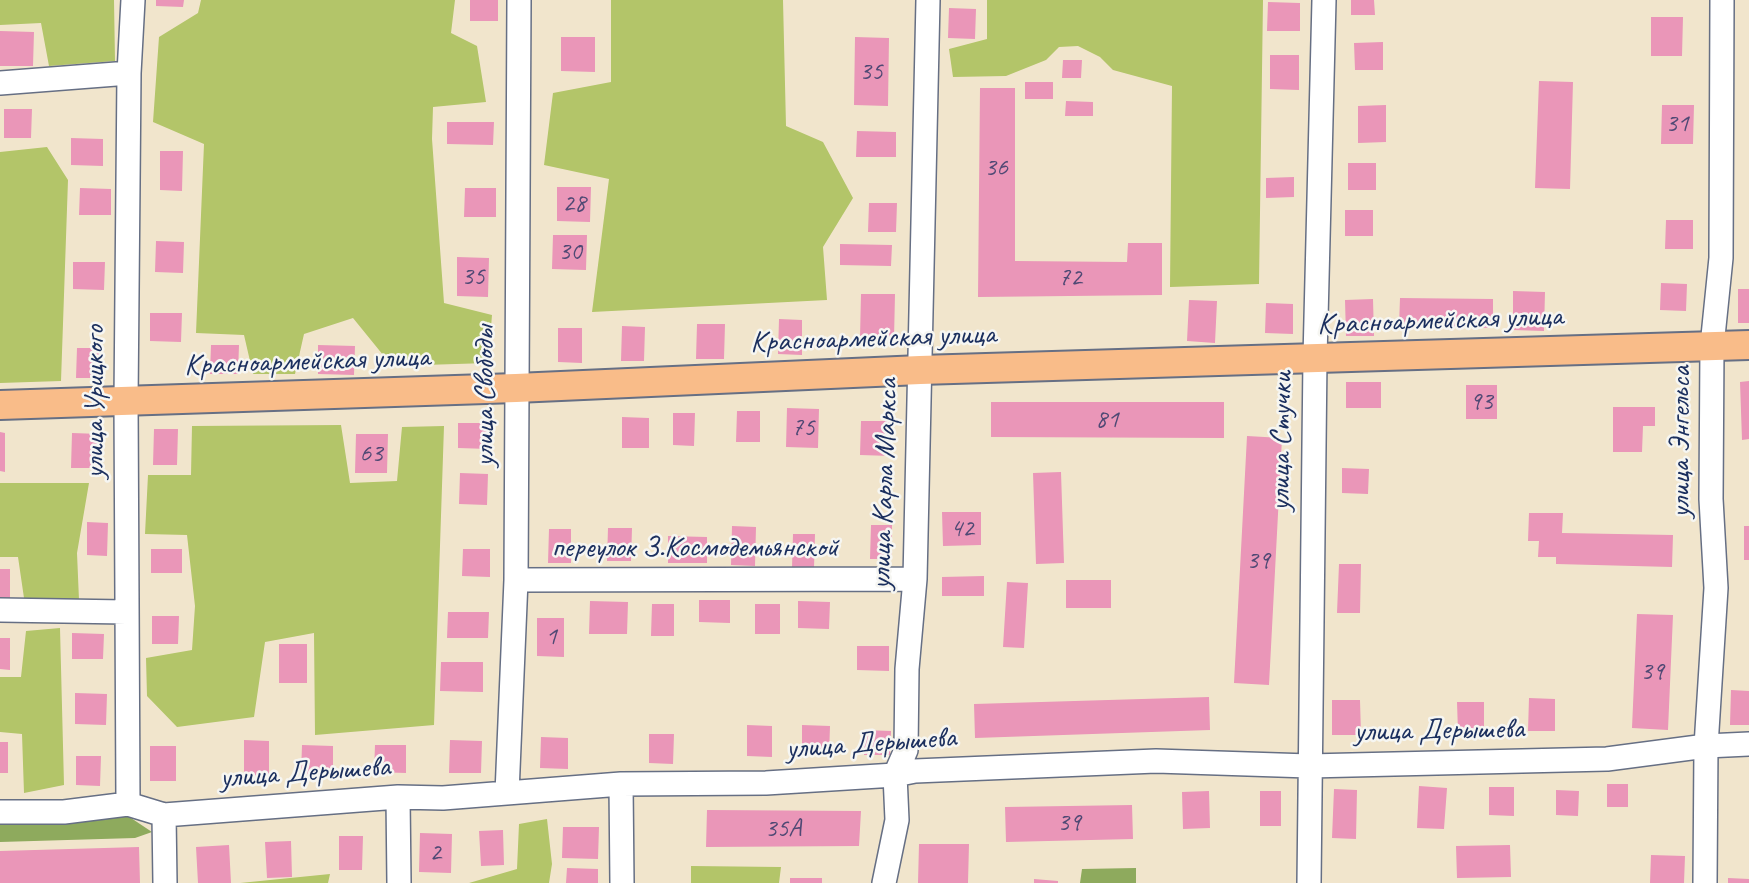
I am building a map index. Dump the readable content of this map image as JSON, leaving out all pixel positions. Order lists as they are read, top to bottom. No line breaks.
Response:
{"streets":{"main road":["Красноармейская улица"],"street":["улица Свободы","улица Урицкого","улица Стучки","улица Энгельса","улица Карла Маркса","переулок З.Космодемьянской","улица Дерышева"]},"crossings":[["Красноармейская улица","улица Свободы"],["Красноармейская улица","улица Урицкого"],["Красноармейская улица","улица Стучки"],["Красноармейская улица","улица Энгельса"],["Красноармейская улица","улица Карла Маркса"],["улица Свободы","переулок З.Космодемьянской"],["улица Свободы","улица Дерышева"],["улица Урицкого","улица Дерышева"],["улица Стучки","улица Дерышева"],["улица Энгельса","улица Дерышева"],["улица Карла Маркса","переулок З.Космодемьянской"],["улица Карла Маркса","улица Дерышева"]],"house_numbers":["35","31","36","28","30","35","72","93","81","75","63","42","39","1","39","39","35А","2"]}
